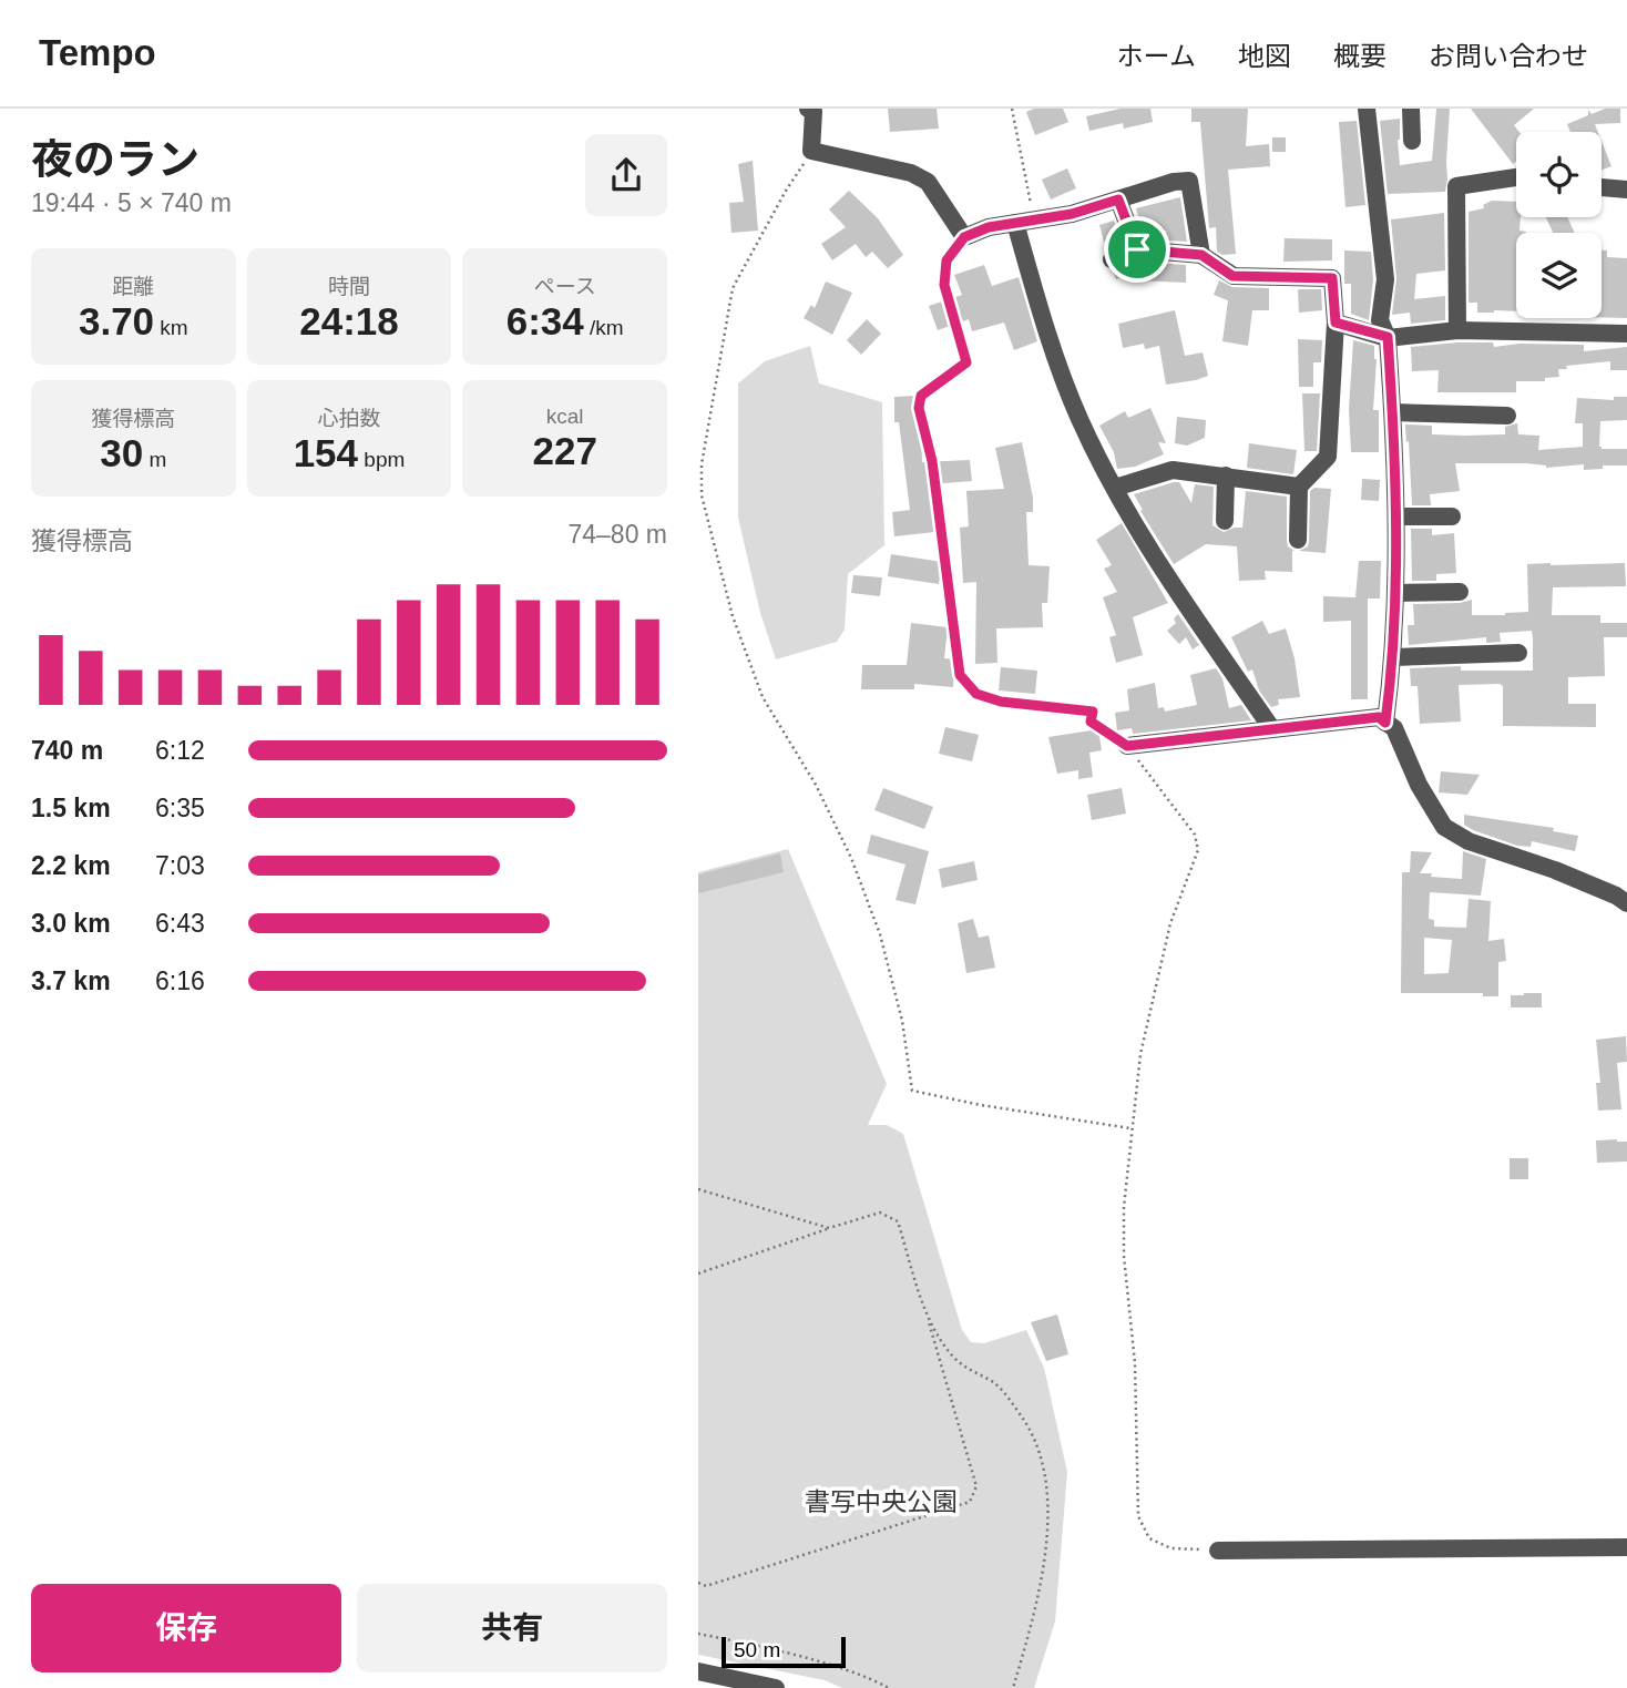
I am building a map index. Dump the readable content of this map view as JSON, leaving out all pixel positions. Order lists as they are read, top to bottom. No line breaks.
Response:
{"parks":["書写中央公園"],"scale_bar":"50 m","page":{"header":"Tempo","nav":["ホーム","地図","概要","お問い合わせ"],"heading":["夜のラン","19:44 · 5 × 740 m"],"stats":[["距離","3.70 km"],["時間","24:18"],["ペース","6:34 /km"],["獲得標高","30 m"],["心拍数","154 bpm"],["kcal","227"]],"chart":["獲得標高","74–80 m"],"list":[{"name":"740 m","note":"6:12"},{"name":"1.5 km","note":"6:35"},{"name":"2.2 km","note":"7:03"},{"name":"3.0 km","note":"6:43"},{"name":"3.7 km","note":"6:16"}],"buttons":["保存","共有"],"scale":"50 m"}}
